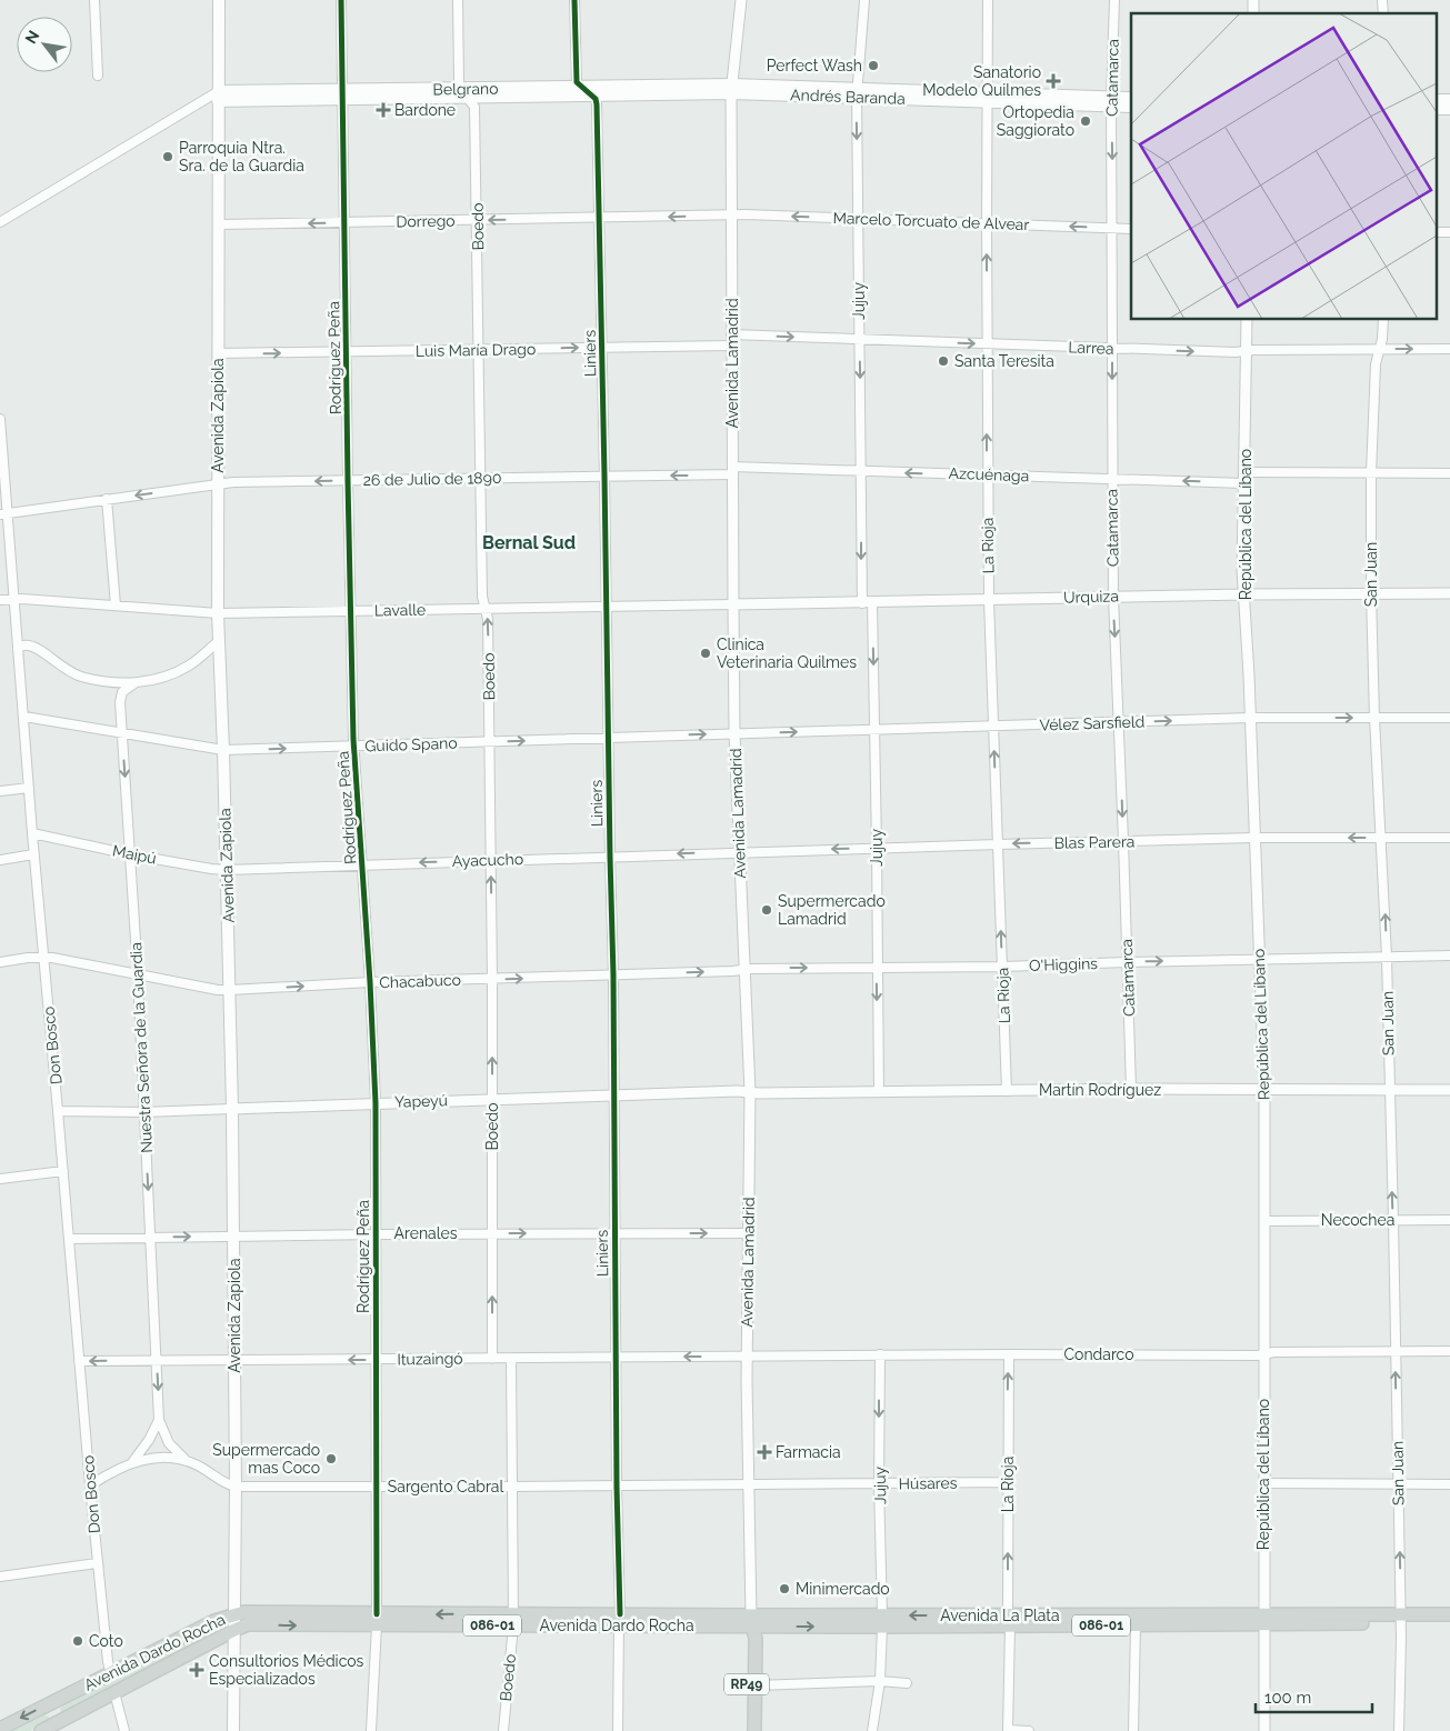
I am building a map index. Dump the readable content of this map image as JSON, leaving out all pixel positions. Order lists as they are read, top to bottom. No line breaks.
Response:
{"streets":{"main road":["Belgrano","Andrés Baranda","Avenida Lamadrid","Avenida Zapiola","Avenida La Plata","086-01","Avenida Dardo Rocha","RP49"],"street":["Catamarca","Dorrego","Marcelo Torcuato de Alvear","Boedo","Jujuy","Larrea","Luis María Drago","Liniers","Rodríguez Peña","Azcuénaga","26 de Julio de 1890","República del Líbano","La Rioja","San Juan","Urquiza","Lavalle","Vélez Sarsfield","Guido Spano","Blas Parera","Maipú","Ayacucho","O'Higgins","Chacabuco","Don Bosco","Nuestra Señora de la Guardia","Martín Rodríguez","Yapeyú","Necochea","Arenales","Condarco","Ituzaingó","Húsares","Sargento Cabral"]},"crossings":[["Catamarca","Andrés Baranda"],["Catamarca","Marcelo Torcuato de Alvear"],["Catamarca","Larrea"],["Catamarca","Azcuénaga"],["Catamarca","Urquiza"],["Catamarca","Vélez Sarsfield"],["Catamarca","Blas Parera"],["Catamarca","O'Higgins"],["Catamarca","Martín Rodríguez"],["Belgrano","Andrés Baranda"],["Belgrano","Boedo"],["Belgrano","Liniers"],["Belgrano","Rodríguez Peña"],["Belgrano","Avenida Lamadrid"],["Belgrano","Avenida Zapiola"],["Andrés Baranda","Jujuy"],["Andrés Baranda","Avenida Lamadrid"],["Andrés Baranda","La Rioja"],["Dorrego","Marcelo Torcuato de Alvear"],["Dorrego","Boedo"],["Dorrego","Liniers"],["Dorrego","Rodríguez Peña"],["Dorrego","Avenida Lamadrid"],["Dorrego","Avenida Zapiola"],["Marcelo Torcuato de Alvear","Jujuy"],["Marcelo Torcuato de Alvear","Avenida Lamadrid"],["Marcelo Torcuato de Alvear","La Rioja"],["Boedo","Luis María Drago"],["Boedo","26 de Julio de 1890"],["Boedo","Lavalle"],["Boedo","Guido Spano"],["Boedo","Ayacucho"],["Boedo","Chacabuco"],["Boedo","Yapeyú"],["Boedo","Arenales"],["Boedo","Ituzaingó"],["Boedo","Sargento Cabral"],["Boedo","Avenida Dardo Rocha"],["Jujuy","Larrea"],["Jujuy","Azcuénaga"],["Jujuy","Urquiza"],["Jujuy","Vélez Sarsfield"],["Jujuy","Blas Parera"],["Jujuy","O'Higgins"],["Jujuy","Martín Rodríguez"],["Jujuy","Condarco"],["Jujuy","Húsares"],["Jujuy","Avenida La Plata"],["Larrea","Avenida Lamadrid"],["Larrea","República del Líbano"],["Larrea","La Rioja"],["Larrea","San Juan"],["Luis María Drago","Liniers"],["Luis María Drago","Rodríguez Peña"],["Luis María Drago","Avenida Lamadrid"],["Luis María Drago","Avenida Zapiola"],["Liniers","26 de Julio de 1890"],["Liniers","Lavalle"],["Liniers","Guido Spano"],["Liniers","Ayacucho"],["Liniers","Chacabuco"],["Liniers","Yapeyú"],["Liniers","Arenales"],["Liniers","Ituzaingó"],["Liniers","Sargento Cabral"],["Liniers","Avenida Dardo Rocha"],["Rodríguez Peña","26 de Julio de 1890"],["Rodríguez Peña","Lavalle"],["Rodríguez Peña","Guido Spano"],["Rodríguez Peña","Ayacucho"],["Rodríguez Peña","Chacabuco"],["Rodríguez Peña","Yapeyú"],["Rodríguez Peña","Arenales"],["Rodríguez Peña","Ituzaingó"],["Rodríguez Peña","Sargento Cabral"],["Rodríguez Peña","Avenida Dardo Rocha"],["Avenida Lamadrid","Azcuénaga"],["Avenida Lamadrid","26 de Julio de 1890"],["Avenida Lamadrid","Urquiza"],["Avenida Lamadrid","Lavalle"],["Avenida Lamadrid","Vélez Sarsfield"],["Avenida Lamadrid","Guido Spano"],["Avenida Lamadrid","Blas Parera"],["Avenida Lamadrid","Ayacucho"],["Avenida Lamadrid","O'Higgins"],["Avenida Lamadrid","Chacabuco"],["Avenida Lamadrid","Martín Rodríguez"],["Avenida Lamadrid","Yapeyú"],["Avenida Lamadrid","Arenales"],["Avenida Lamadrid","Condarco"],["Avenida Lamadrid","Ituzaingó"],["Avenida Lamadrid","Húsares"],["Avenida Lamadrid","Sargento Cabral"],["Avenida Lamadrid","Avenida La Plata"],["Avenida Lamadrid","Avenida Dardo Rocha"],["Avenida Zapiola","26 de Julio de 1890"],["Avenida Zapiola","Lavalle"],["Avenida Zapiola","Guido Spano"],["Avenida Zapiola","Maipú"],["Avenida Zapiola","Ayacucho"],["Avenida Zapiola","Chacabuco"],["Avenida Zapiola","Yapeyú"],["Avenida Zapiola","Arenales"],["Avenida Zapiola","Ituzaingó"],["Avenida Zapiola","Sargento Cabral"],["Avenida Zapiola","Avenida Dardo Rocha"],["Azcuénaga","26 de Julio de 1890"],["Azcuénaga","República del Líbano"],["Azcuénaga","La Rioja"],["26 de Julio de 1890","Don Bosco"],["República del Líbano","Urquiza"],["República del Líbano","Vélez Sarsfield"],["República del Líbano","Blas Parera"],["República del Líbano","O'Higgins"],["República del Líbano","Martín Rodríguez"],["República del Líbano","Necochea"],["República del Líbano","Condarco"],["República del Líbano","Avenida La Plata"],["La Rioja","Urquiza"],["La Rioja","Vélez Sarsfield"],["La Rioja","Blas Parera"],["La Rioja","O'Higgins"],["La Rioja","Martín Rodríguez"],["La Rioja","Condarco"],["La Rioja","Húsares"],["La Rioja","Avenida La Plata"],["San Juan","Urquiza"],["San Juan","Vélez Sarsfield"],["San Juan","Blas Parera"],["San Juan","O'Higgins"],["San Juan","Martín Rodríguez"],["San Juan","Necochea"],["San Juan","Condarco"],["San Juan","Avenida La Plata"],["Urquiza","Lavalle"],["Lavalle","Don Bosco"],["Vélez Sarsfield","Guido Spano"],["Guido Spano","Don Bosco"],["Guido Spano","Nuestra Señora de la Guardia"],["Blas Parera","Ayacucho"],["Maipú","Ayacucho"],["Maipú","Don Bosco"],["Maipú","Nuestra Señora de la Guardia"],["O'Higgins","Chacabuco"],["Chacabuco","Don Bosco"],["Chacabuco","Nuestra Señora de la Guardia"],["Don Bosco","Yapeyú"],["Don Bosco","Arenales"],["Don Bosco","Ituzaingó"],["Don Bosco","Sargento Cabral"],["Don Bosco","Avenida Dardo Rocha"],["Nuestra Señora de la Guardia","Yapeyú"],["Nuestra Señora de la Guardia","Arenales"],["Nuestra Señora de la Guardia","Ituzaingó"],["Nuestra Señora de la Guardia","Sargento Cabral"],["Martín Rodríguez","Yapeyú"],["Condarco","Ituzaingó"],["Húsares","Sargento Cabral"],["Avenida La Plata","Avenida Dardo Rocha"]],"one_way":["Catamarca","Dorrego","Marcelo Torcuato de Alvear","Jujuy","Larrea","Luis María Drago","Azcuénaga","26 de Julio de 1890","La Rioja","San Juan","Vélez Sarsfield","Guido Spano","Blas Parera","Ayacucho","O'Higgins","Chacabuco","Nuestra Señora de la Guardia","Arenales","Ituzaingó"],"districts":["Bernal Sud"],"places":{"other":["Perfect Wash","Ortopedia Saggiorato","Parroquia Ntra. Sra. de la Guardia","Santa Teresita","Clinica Veterinaria Quilmes","Supermercado Lamadrid","Supermercado mas Coco","Minimercado","Coto"],"health":["Sanatorio Modelo Quilmes","Bardone","Farmacia","Consultorios Médicos Especializados"]},"scale_bar":"100 m","north":"top left"}
